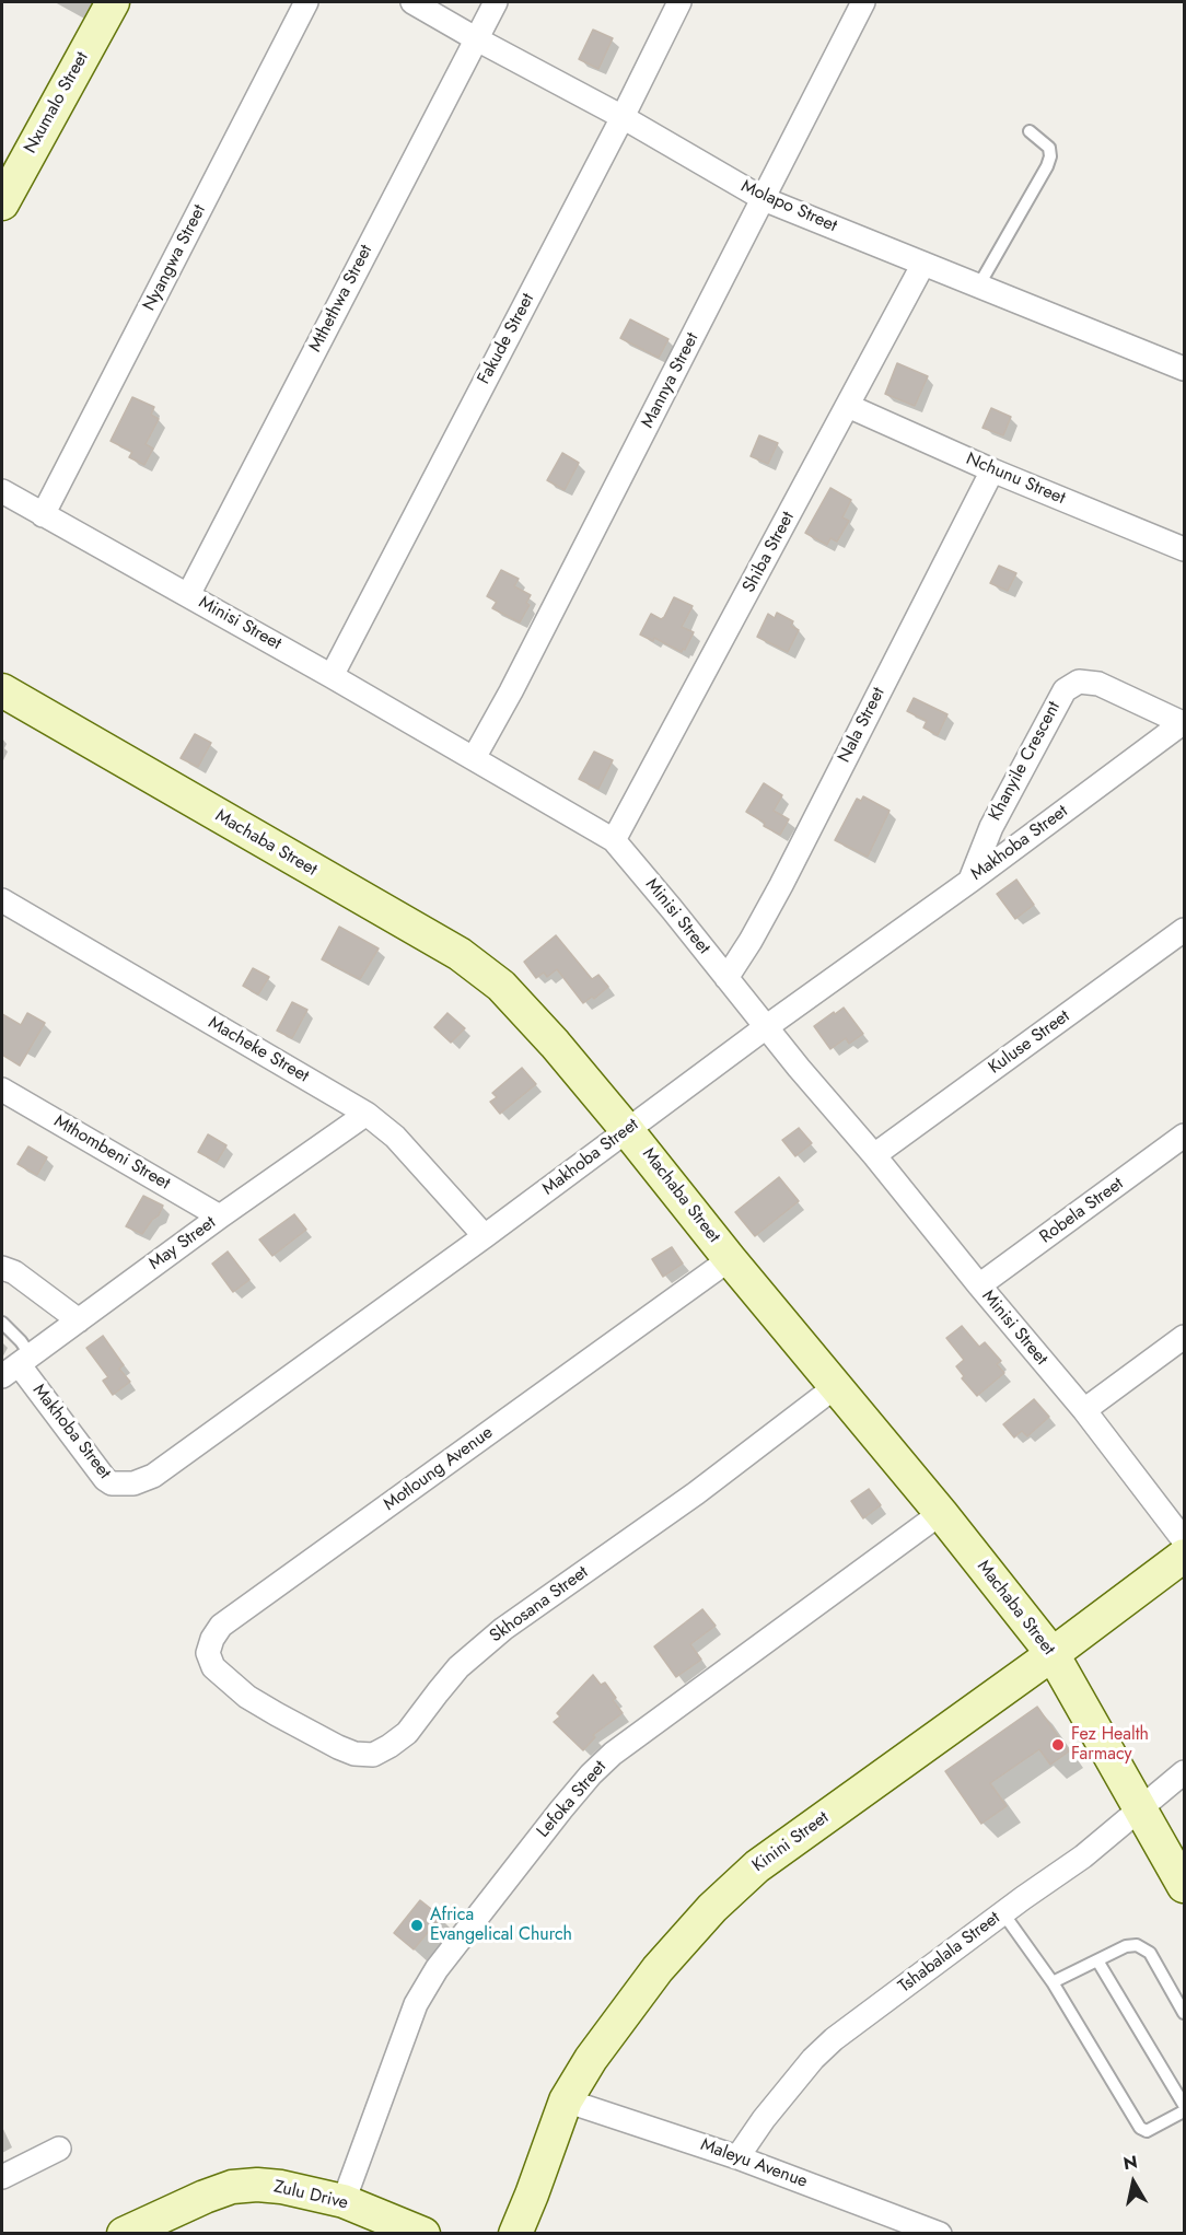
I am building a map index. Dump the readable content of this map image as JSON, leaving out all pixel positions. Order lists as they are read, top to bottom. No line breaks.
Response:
{"streets":{"street":["Nxumalo Street","Molapo Street","Nyangwa Street","Mthethwa Street","Fakude Street","Mannya Street","Nchunu Street","Shiba Street","Minisi Street","Nala Street","Khanyile Crescent","Machaba Street","Makhoba Street","Kuluse Street","Macheke Street","Mthombeni Street","Robela Street","May Street","Motloung Avenue","Skhosana Street","Lefoka Street","Kinini Street","Tshabalala Street","Maleyu Avenue","Zulu Drive"]},"crossings":[["Molapo Street","Mthethwa Street"],["Molapo Street","Fakude Street"],["Molapo Street","Mannya Street"],["Molapo Street","Shiba Street"],["Nyangwa Street","Minisi Street"],["Mthethwa Street","Minisi Street"],["Fakude Street","Minisi Street"],["Mannya Street","Minisi Street"],["Nchunu Street","Shiba Street"],["Nchunu Street","Nala Street"],["Shiba Street","Minisi Street"],["Minisi Street","Nala Street"],["Minisi Street","Makhoba Street"],["Minisi Street","Kuluse Street"],["Minisi Street","Robela Street"],["Khanyile Crescent","Makhoba Street"],["Machaba Street","Makhoba Street"],["Machaba Street","Motloung Avenue"],["Machaba Street","Skhosana Street"],["Machaba Street","Lefoka Street"],["Machaba Street","Kinini Street"],["Machaba Street","Tshabalala Street"],["Makhoba Street","Macheke Street"],["Makhoba Street","May Street"],["Macheke Street","May Street"],["Mthombeni Street","May Street"],["Motloung Avenue","Skhosana Street"],["Lefoka Street","Zulu Drive"],["Kinini Street","Maleyu Avenue"],["Tshabalala Street","Maleyu Avenue"]],"places":["Fez Health Farmacy","Africa Evangelical Church"],"north":"top"}
